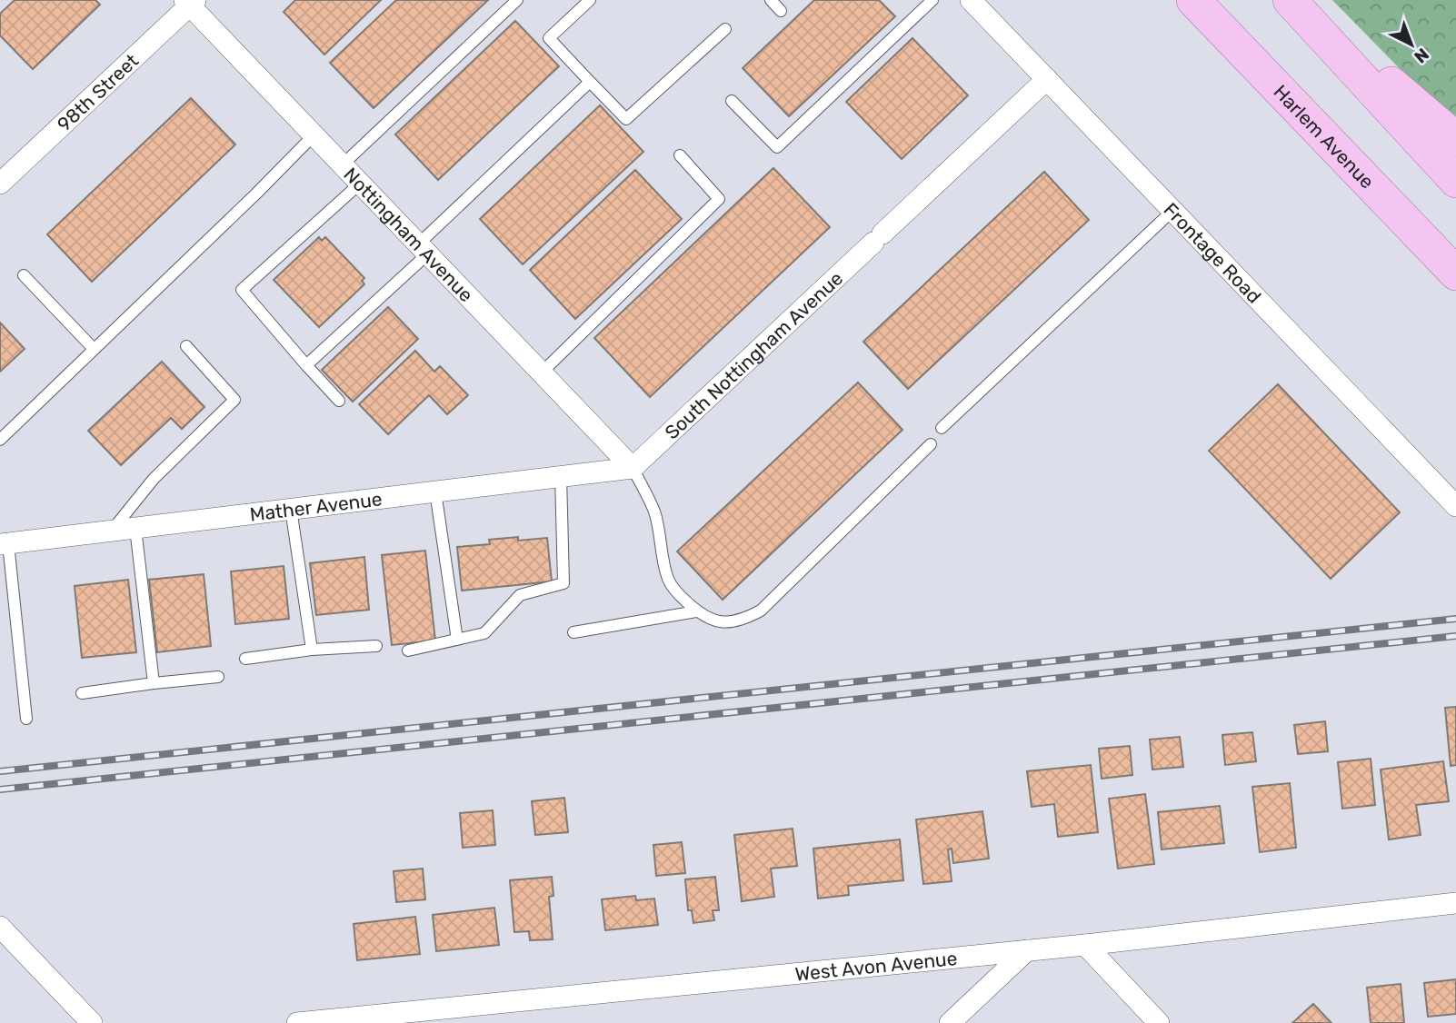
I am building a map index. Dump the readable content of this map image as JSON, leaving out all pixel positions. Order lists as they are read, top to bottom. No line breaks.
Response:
{"streets":{"main road":["Harlem Avenue"],"street":["98th Street","Nottingham Avenue","Frontage Road","South Nottingham Avenue","Mather Avenue","West Avon Avenue"]},"crossings":[["98th Street","Nottingham Avenue"],["Nottingham Avenue","South Nottingham Avenue"],["Nottingham Avenue","Mather Avenue"],["Frontage Road","South Nottingham Avenue"],["South Nottingham Avenue","Mather Avenue"]],"north":"bottom right"}
